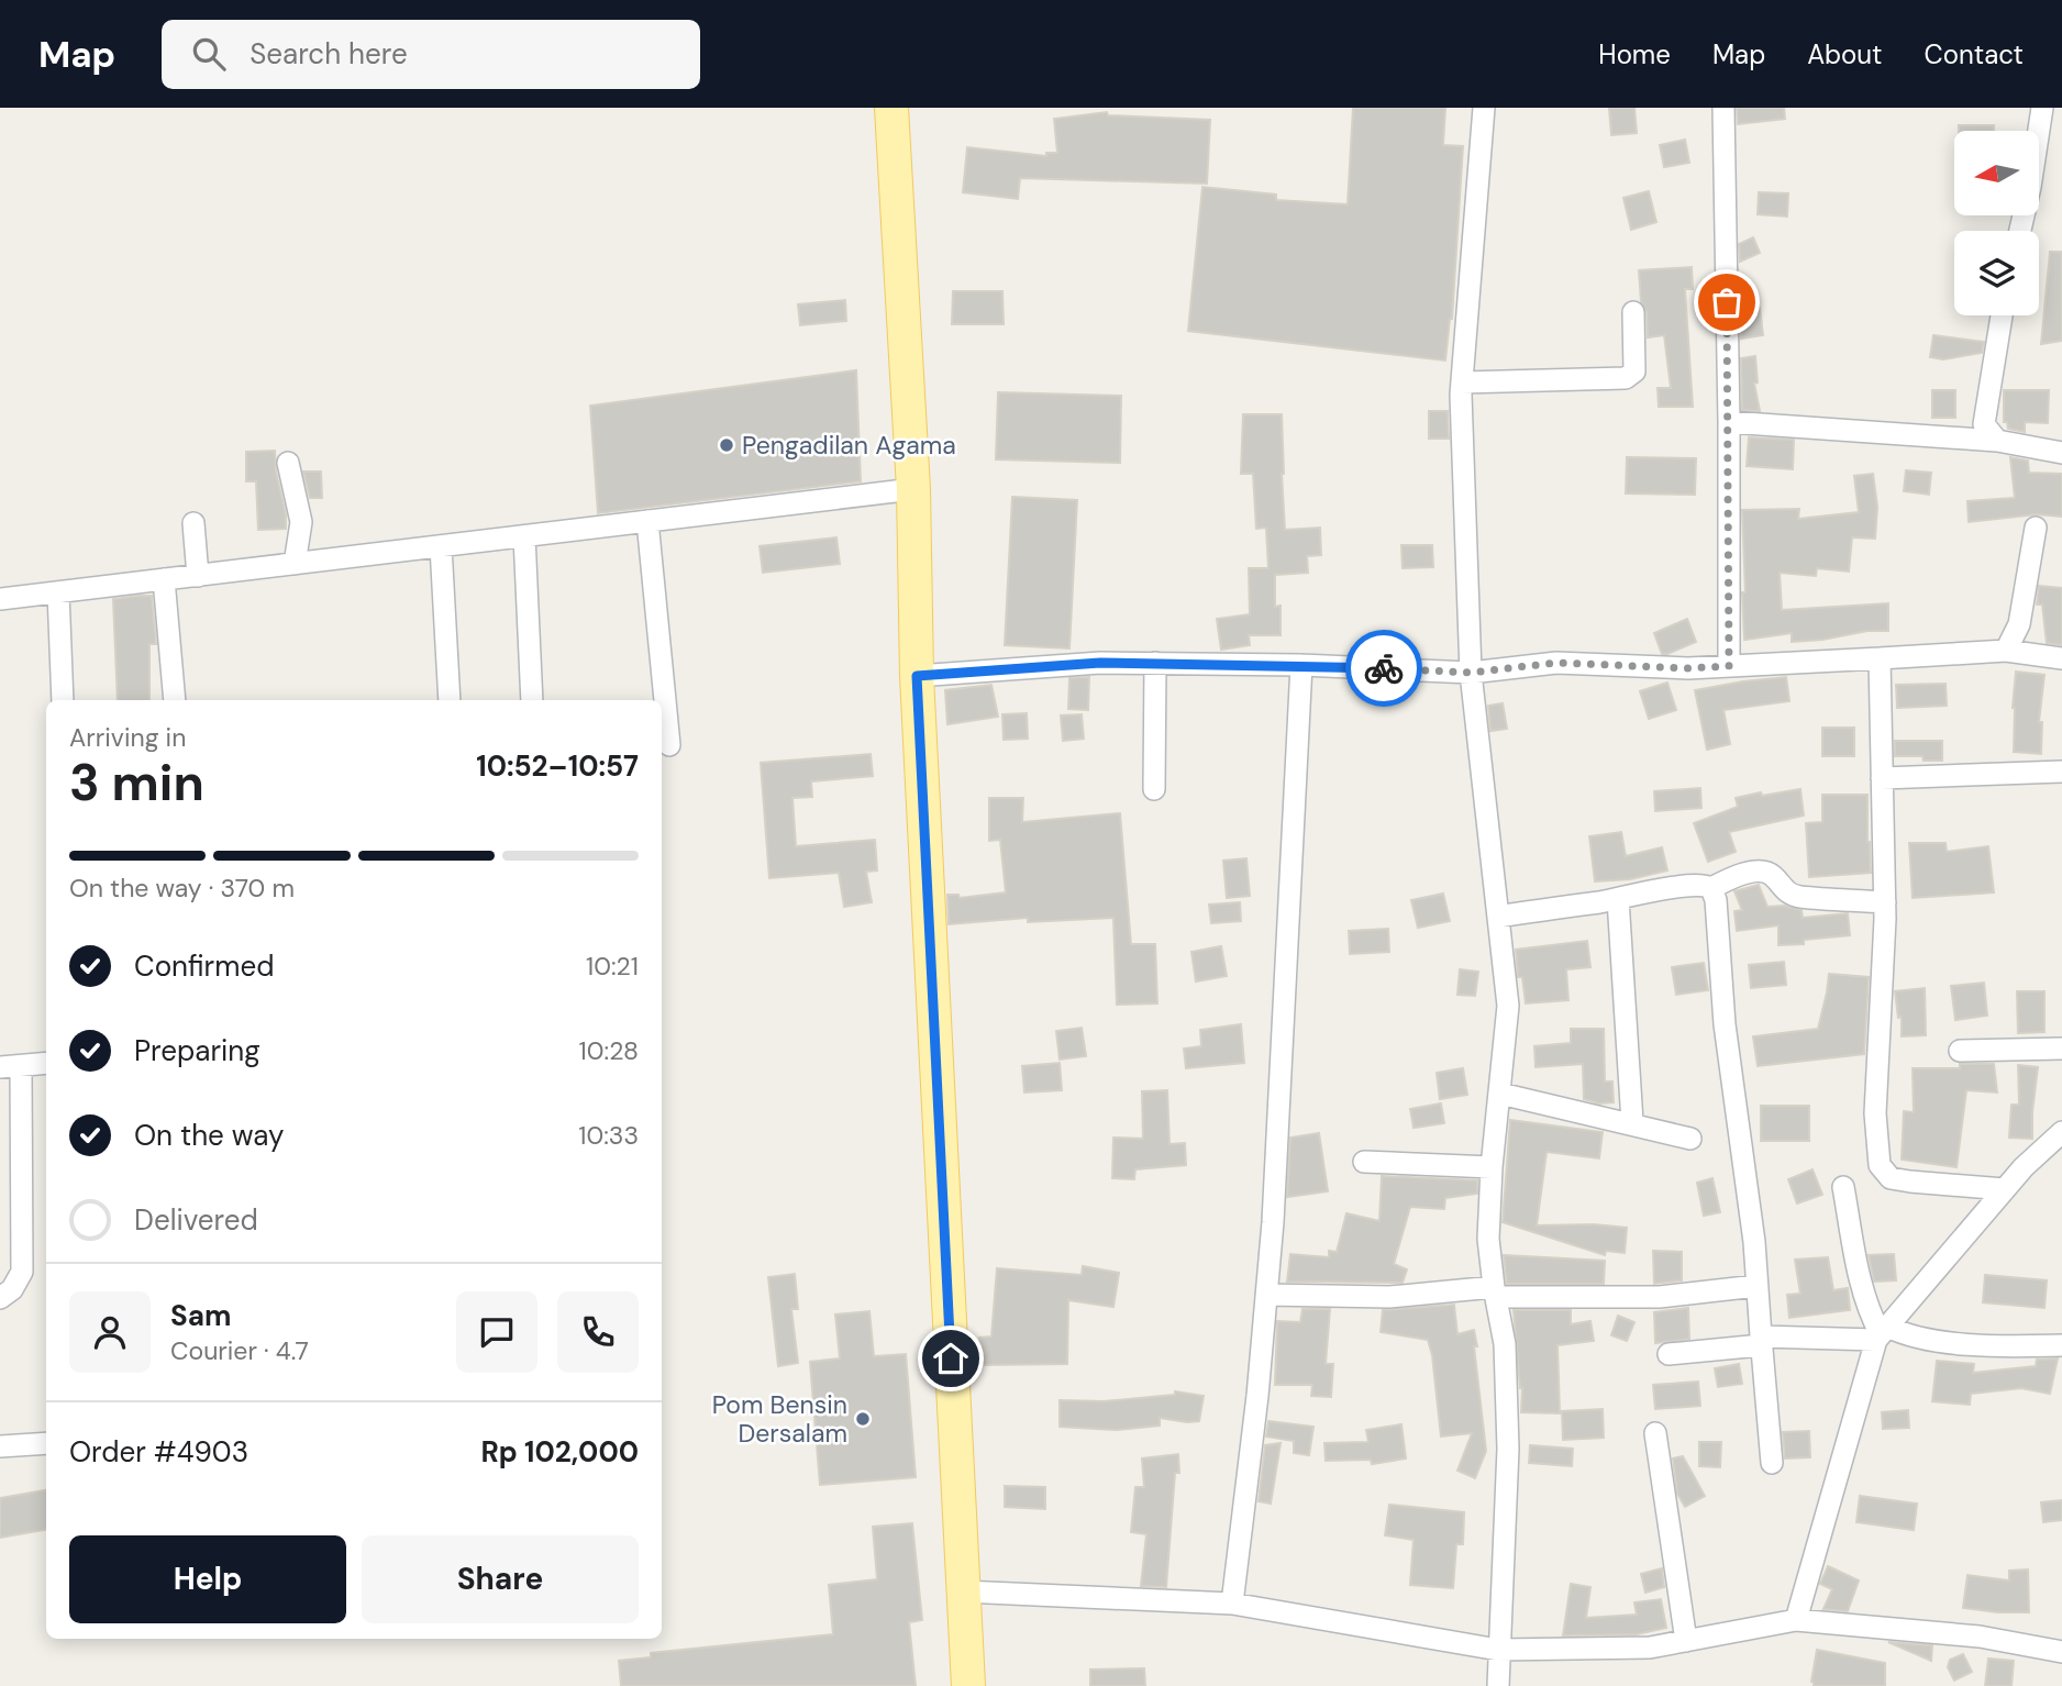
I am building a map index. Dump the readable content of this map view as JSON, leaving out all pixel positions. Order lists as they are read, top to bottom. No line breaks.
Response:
{"places":["Pengadilan Agama","Pom Bensin Dersalam"],"north":"left","page":{"header":"Map","search":"Search here","nav":["Home","Map","About","Contact"],"heading":["3 min","Arriving in","10:52–10:57"],"panel":["Sam","Courier · 4.7","Order #4903","Rp 102,000"],"bar":"On the way · 370 m","list":[["Confirmed","10:21"],["Preparing","10:28"],["On the way","10:33"],"Delivered"],"buttons":["Help","Share"]}}
